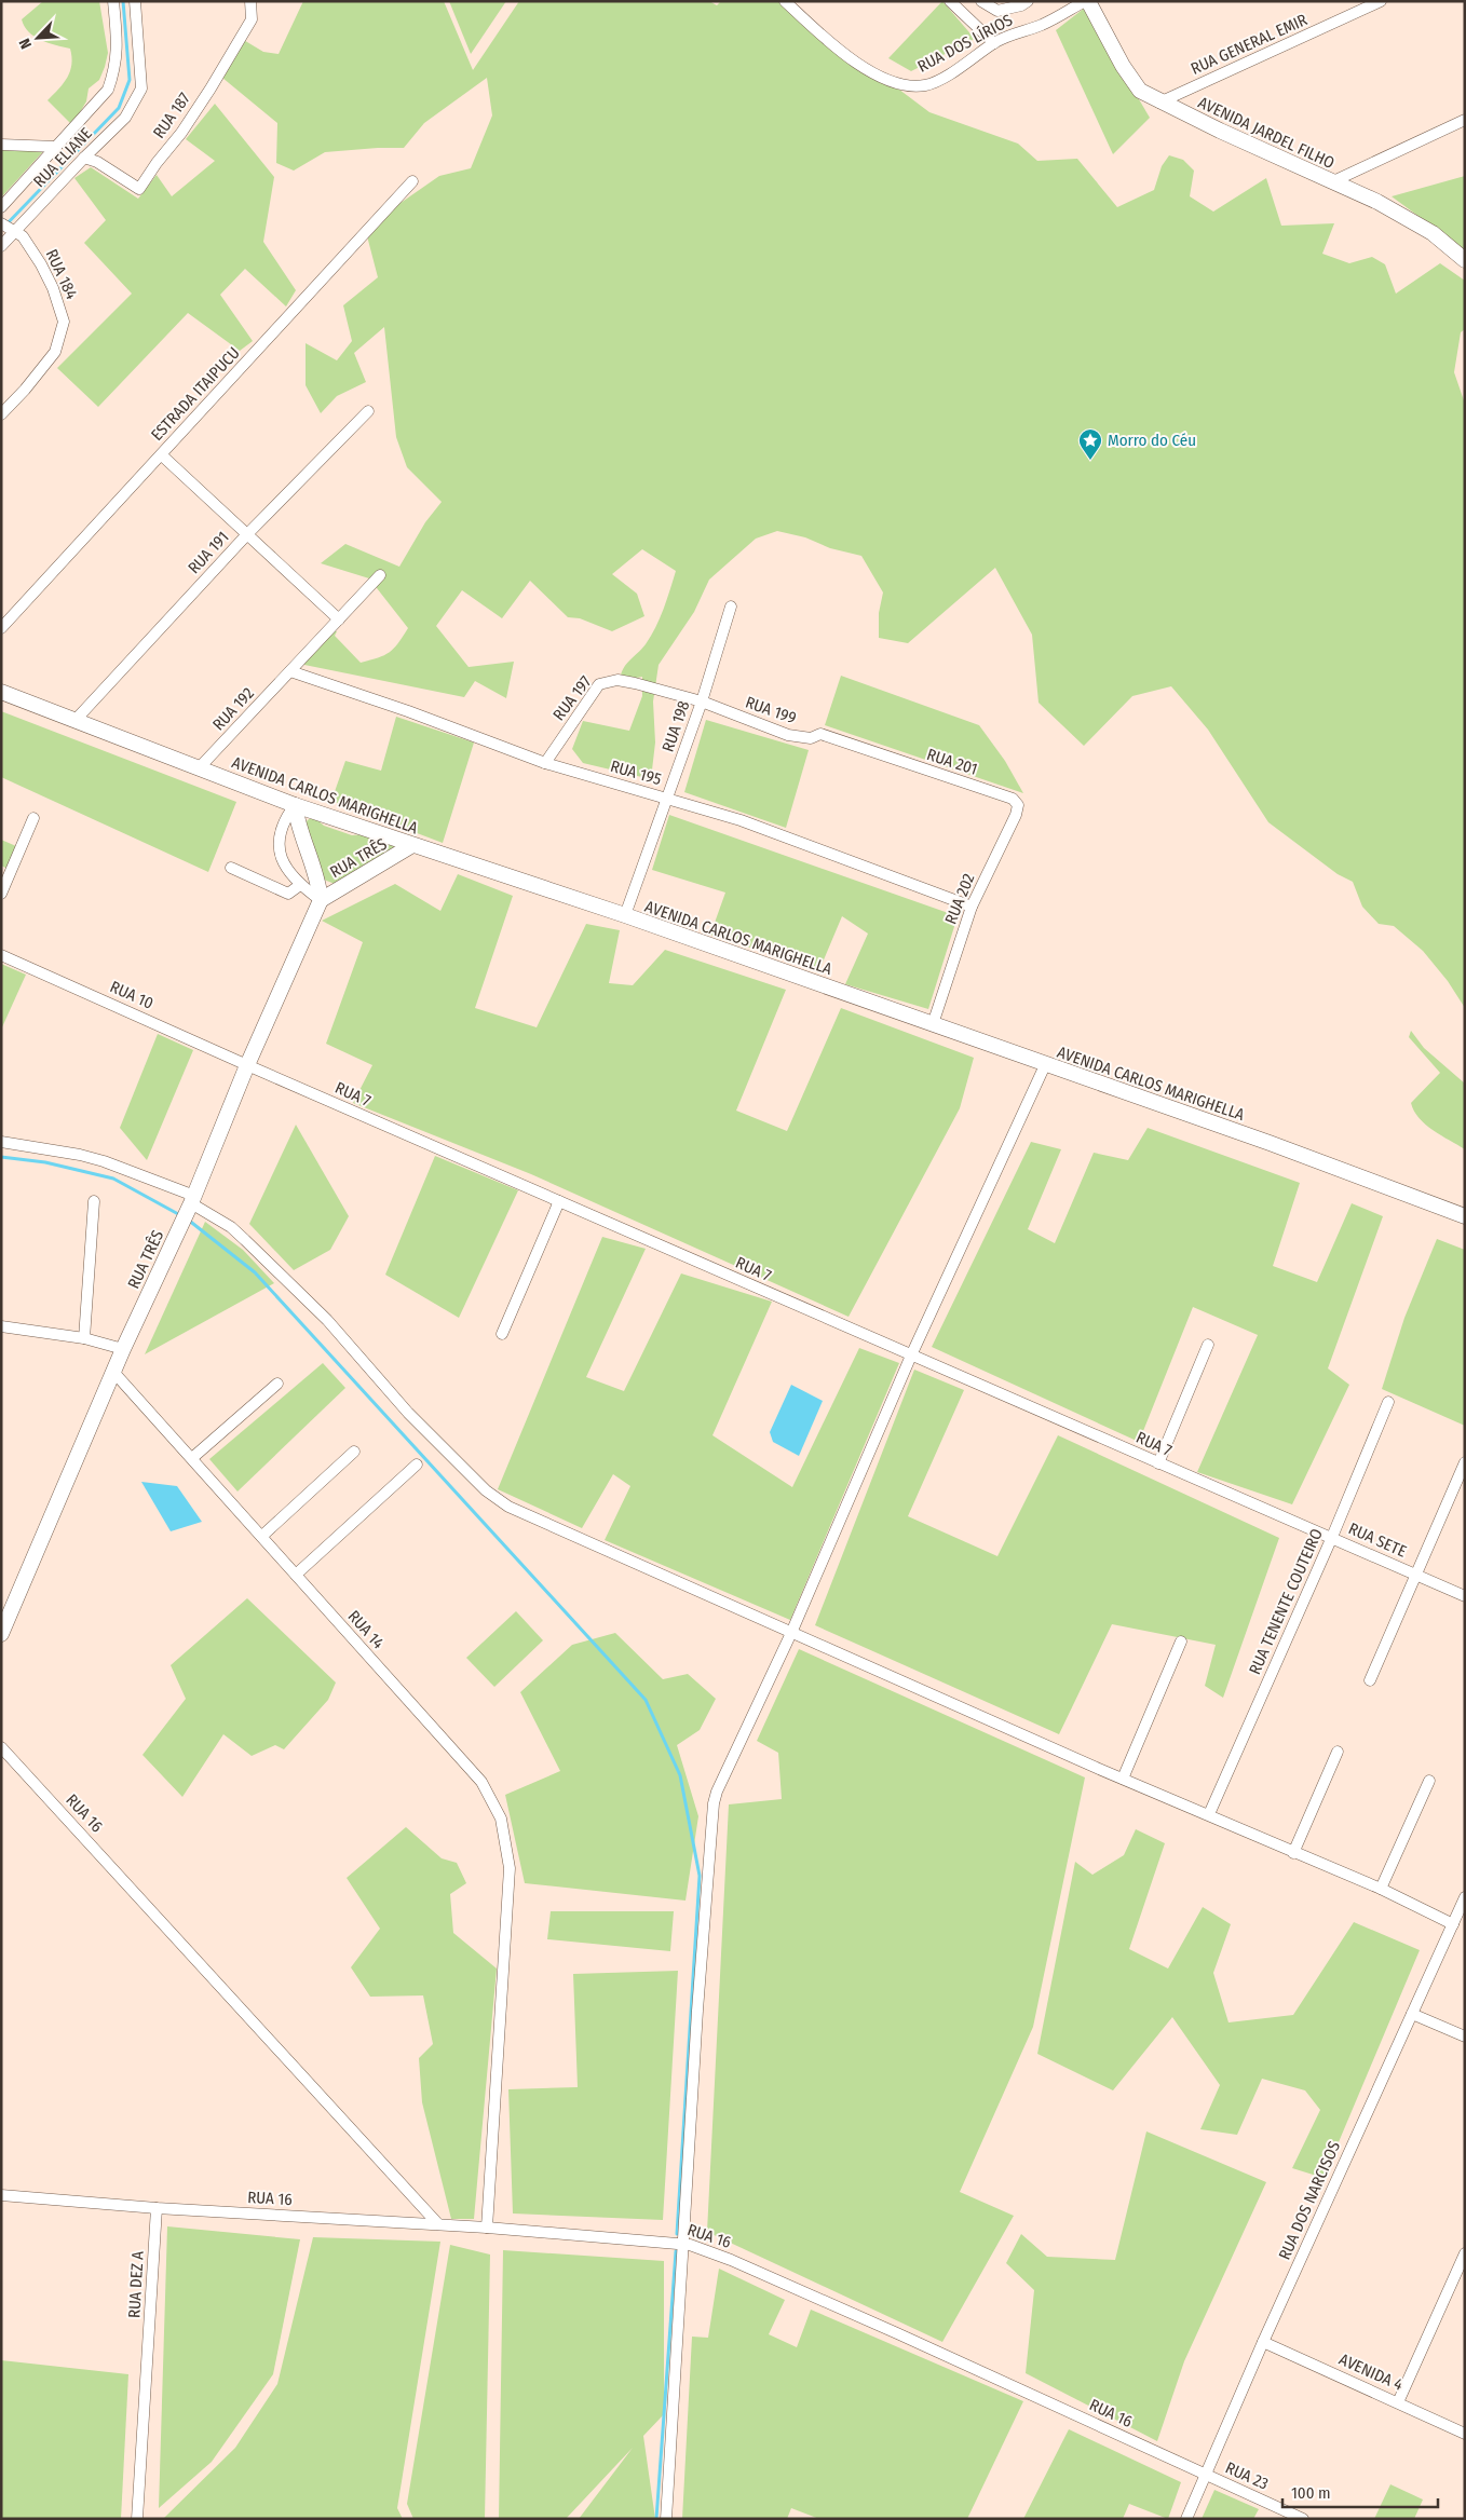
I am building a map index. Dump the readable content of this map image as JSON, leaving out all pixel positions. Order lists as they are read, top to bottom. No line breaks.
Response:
{"streets":{"main road":["AVENIDA JARDEL FILHO","AVENIDA CARLOS MARIGHELLA","RUA TRÊS"],"street":["RUA DOS LÍRIOS","RUA GENERAL EMIR","RUA 187","RUA ELIANE","RUA 184","ESTRADA ITAIPUCU","RUA 191","RUA 197","RUA 192","RUA 199","RUA 198","RUA 201","RUA 195","RUA 202","RUA 10","RUA 7","RUA SETE","RUA TENENTE COUTEIRO","RUA 14","RUA 16","RUA DOS NARCISOS","RUA DEZ A","AVENIDA 4","RUA 23"]},"crossings":[["RUA DOS LÍRIOS","AVENIDA JARDEL FILHO"],["RUA GENERAL EMIR","AVENIDA JARDEL FILHO"],["RUA 187","RUA ELIANE"],["RUA ELIANE","RUA 184"],["RUA 191","AVENIDA CARLOS MARIGHELLA"],["RUA 197","RUA 199"],["RUA 197","RUA 198"],["RUA 197","RUA 195"],["RUA 192","RUA 195"],["RUA 192","AVENIDA CARLOS MARIGHELLA"],["RUA 199","RUA 198"],["RUA 199","RUA 201"],["RUA 198","RUA 195"],["RUA 198","AVENIDA CARLOS MARIGHELLA"],["RUA 201","RUA 202"],["RUA 195","RUA 202"],["AVENIDA CARLOS MARIGHELLA","RUA TRÊS"],["AVENIDA CARLOS MARIGHELLA","RUA 202"],["RUA TRÊS","RUA 10"],["RUA TRÊS","RUA 7"],["RUA TRÊS","RUA 14"],["RUA 10","RUA 7"],["RUA 7","RUA SETE"],["RUA SETE","RUA TENENTE COUTEIRO"],["RUA 14","RUA 16"],["RUA 16","RUA DOS NARCISOS"],["RUA 16","RUA DEZ A"],["RUA 16","RUA 23"],["RUA DOS NARCISOS","AVENIDA 4"],["RUA DOS NARCISOS","RUA 23"]],"places":{"place":["Morro do Céu"]},"scale_bar":"100 m","north":"bottom left"}
